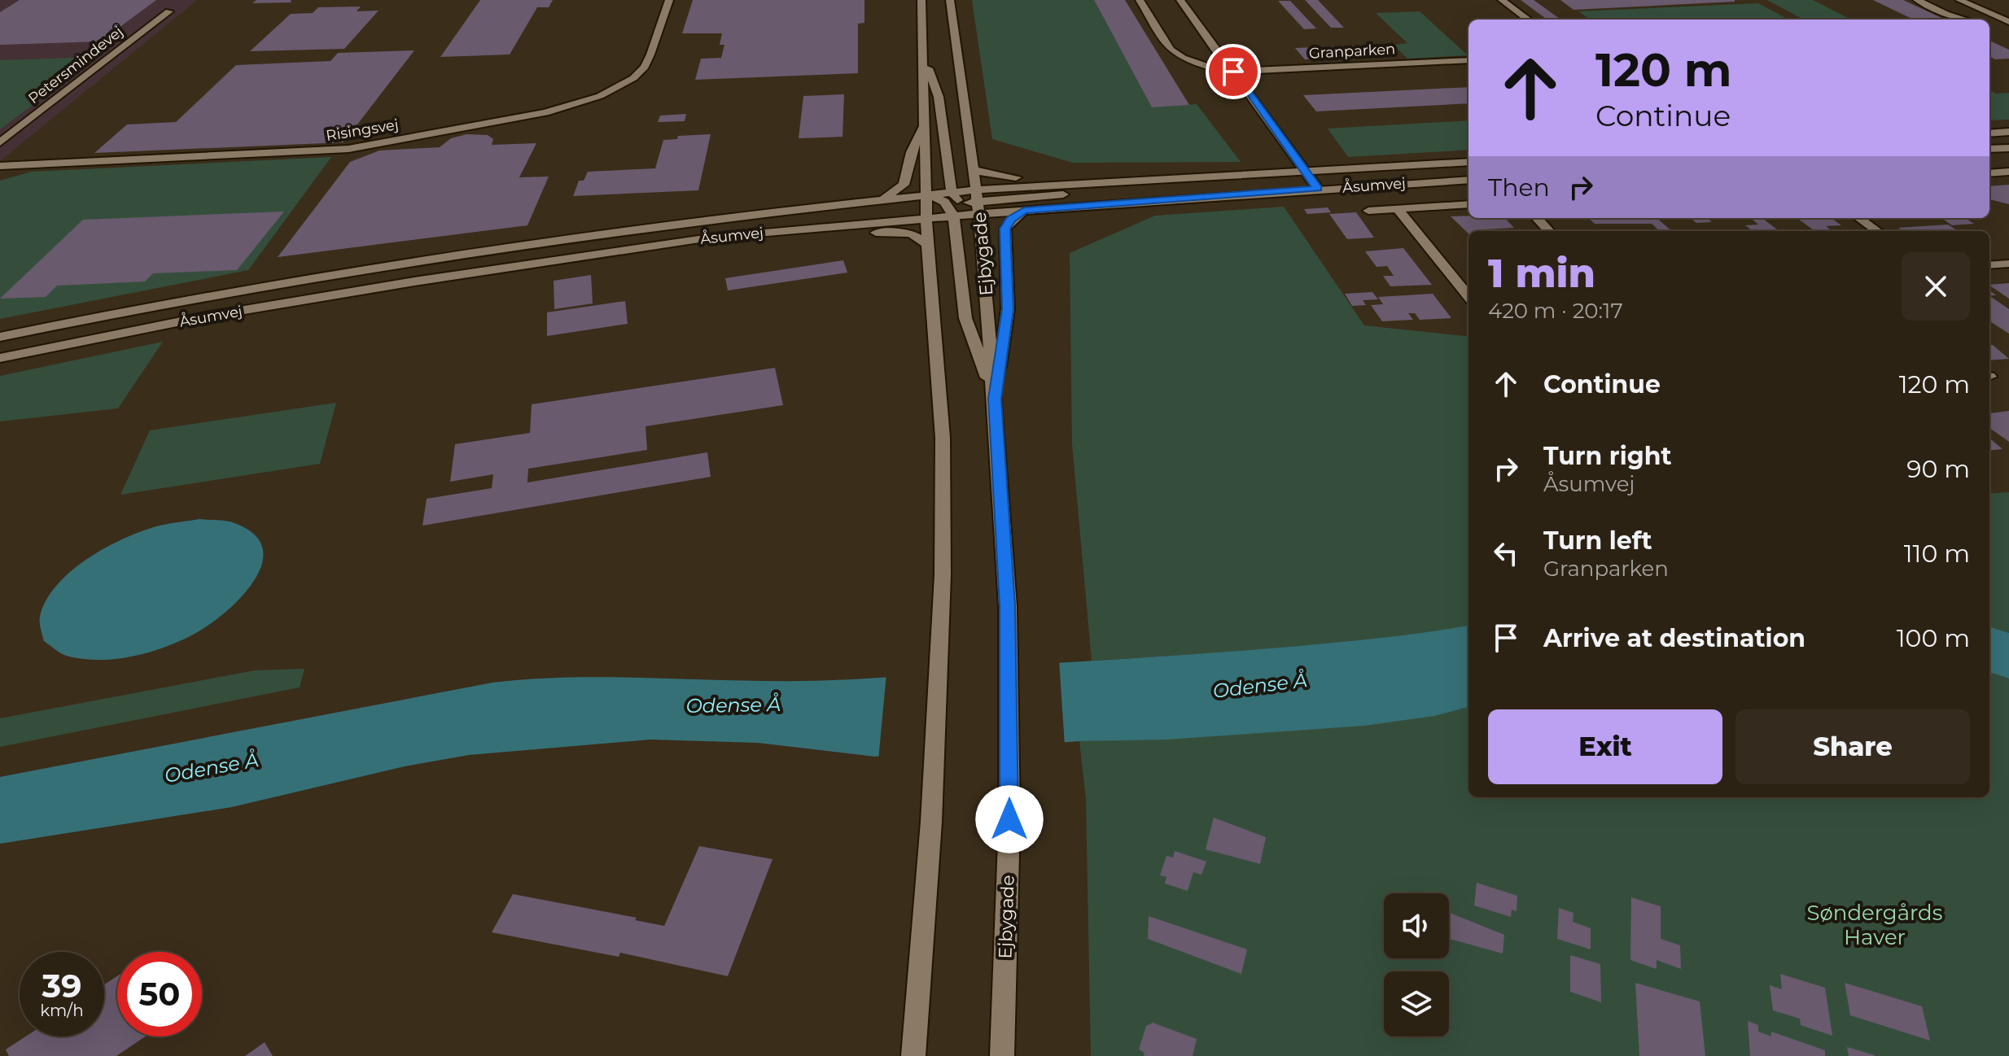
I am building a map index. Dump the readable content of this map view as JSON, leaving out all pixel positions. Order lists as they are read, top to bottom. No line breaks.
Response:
{"streets":{"street":["Granparken","Petersmindevej","Risingsvej","Åsumvej","Ejbygade"]},"crossings":[["Åsumvej","Ejbygade"]],"water":["Odense Å"],"parks":["Søndergårds Haver"],"page":{"turn":["120 m","Continue"],"then":"Then","heading":["1 min","420 m · 20:17"],"list":[{"name":"Continue","value":"120 m"},{"name":"Turn right","note":"Åsumvej","value":"90 m"},{"name":"Turn left","note":"Granparken","value":"110 m"},{"name":"Arrive at destination","value":"100 m"}],"buttons":["Exit","Share"],"speed":"39 km/h","limit":"50"}}
